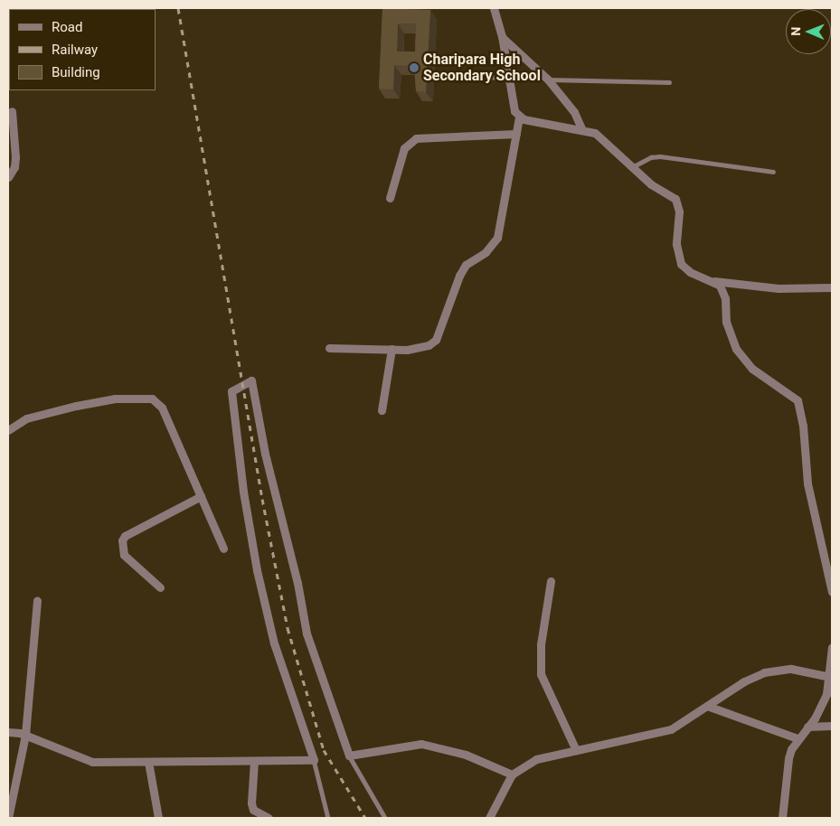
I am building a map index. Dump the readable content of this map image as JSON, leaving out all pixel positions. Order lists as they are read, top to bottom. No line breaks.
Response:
{"places":["Charipara High Secondary School"],"legend":["Road","Railway","Building"],"north":"left"}
